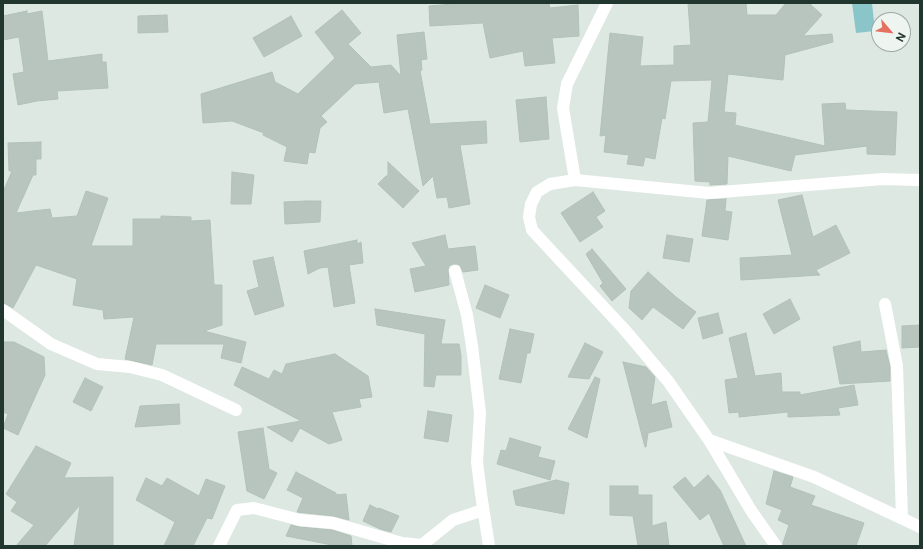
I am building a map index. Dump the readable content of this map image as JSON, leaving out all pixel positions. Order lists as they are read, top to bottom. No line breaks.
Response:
{"north":"bottom right"}
